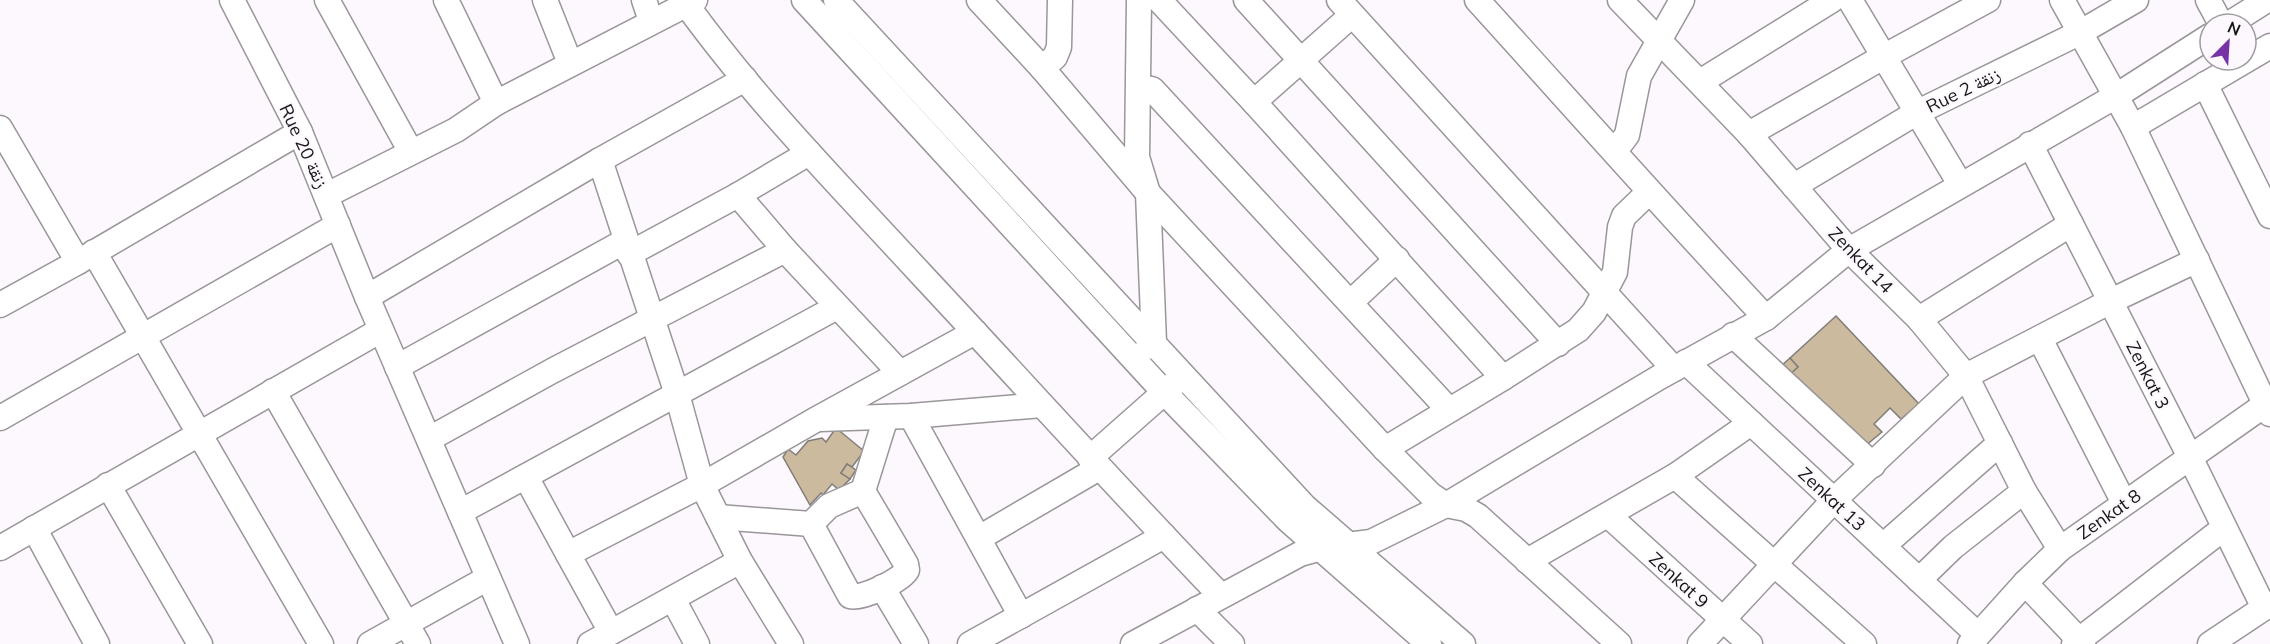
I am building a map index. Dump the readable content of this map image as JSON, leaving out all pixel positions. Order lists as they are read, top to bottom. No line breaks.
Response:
{"streets":{"street":["Rue 2 زنقة","Rue 20 زنقة","Zenkat 14","Zenkat 3","Zenkat 13","Zenkat 8","Zenkat 9"]},"crossings":[["Rue 2 زنقة","Zenkat 14"],["Zenkat 14","Zenkat 8"],["Zenkat 3","Zenkat 8"],["Zenkat 13","Zenkat 8"]],"north":"top right"}
